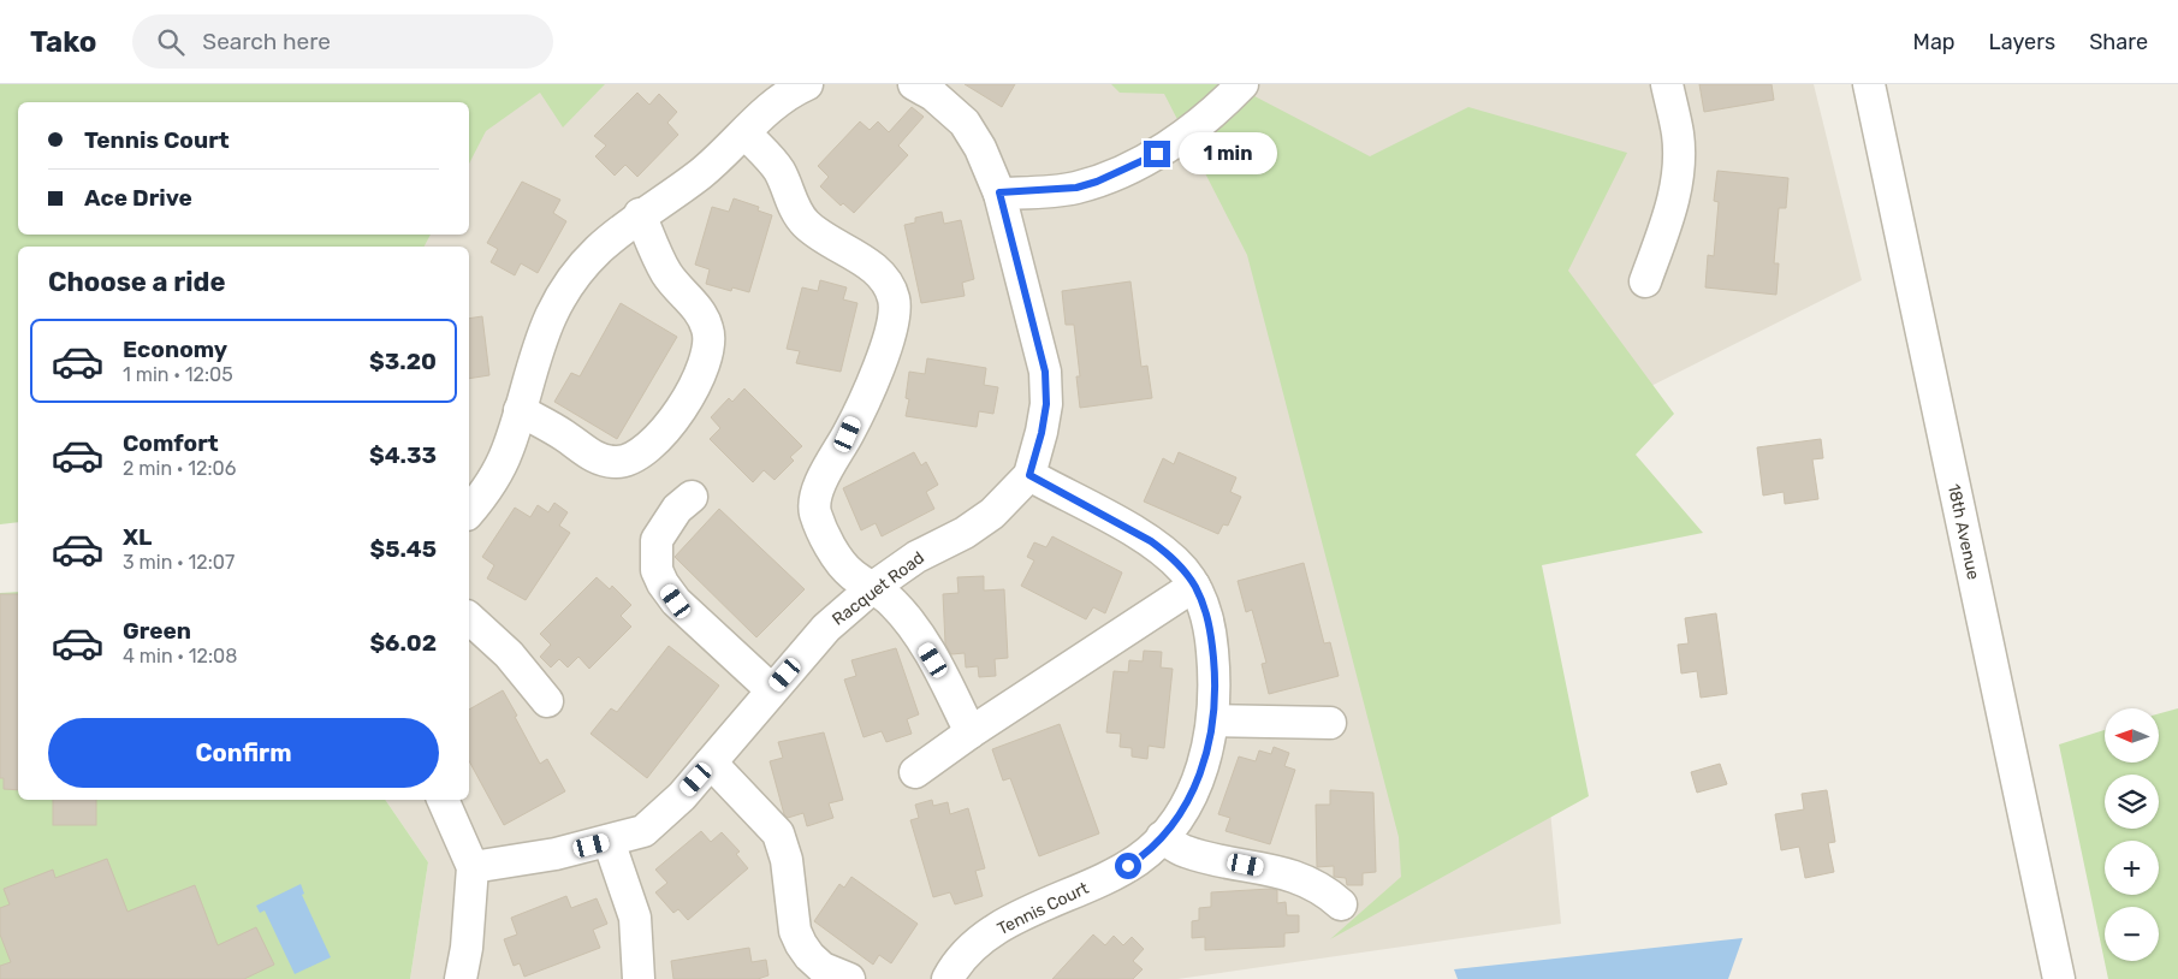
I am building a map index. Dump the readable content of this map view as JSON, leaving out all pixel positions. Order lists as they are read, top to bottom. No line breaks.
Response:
{"streets":{"street":["18th Avenue","Racquet Road","Tennis Court"]},"crossings":[["Racquet Road","Tennis Court"]],"north":"left","page":{"header":"Tako","search":"Search here","nav":["Map","Layers","Share"],"banner":["Tennis Court","Ace Drive"],"bubble":"1 min","heading":"Choose a ride","list":[{"name":"Economy","note":"1 min · 12:05","value":"$3.20"},{"name":"Comfort","note":"2 min · 12:06","value":"$4.33"},{"name":"XL","note":"3 min · 12:07","value":"$5.45"},{"name":"Green","note":"4 min · 12:08","value":"$6.02"}],"buttons":"Confirm","map_buttons":["+","−"]}}
